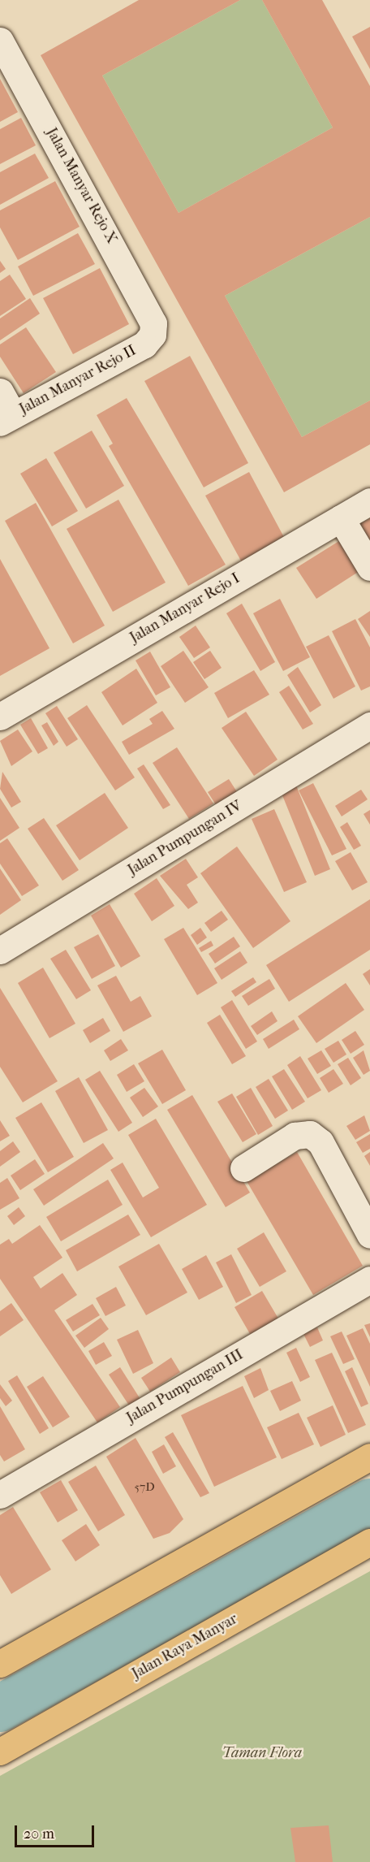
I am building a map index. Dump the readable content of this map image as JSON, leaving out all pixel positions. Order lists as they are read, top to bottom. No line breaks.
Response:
{"streets":{"main road":["Jalan Raya Manyar"],"street":["Jalan Manyar Rejo X","Jalan Manyar Rejo II","Jalan Manyar Rejo I","Jalan Pumpungan IV","Jalan Pumpungan III"]},"crossings":[["Jalan Manyar Rejo X","Jalan Manyar Rejo II"]],"parks":["Taman Flora"],"house_numbers":["57D"],"scale_bar":"20 m"}
